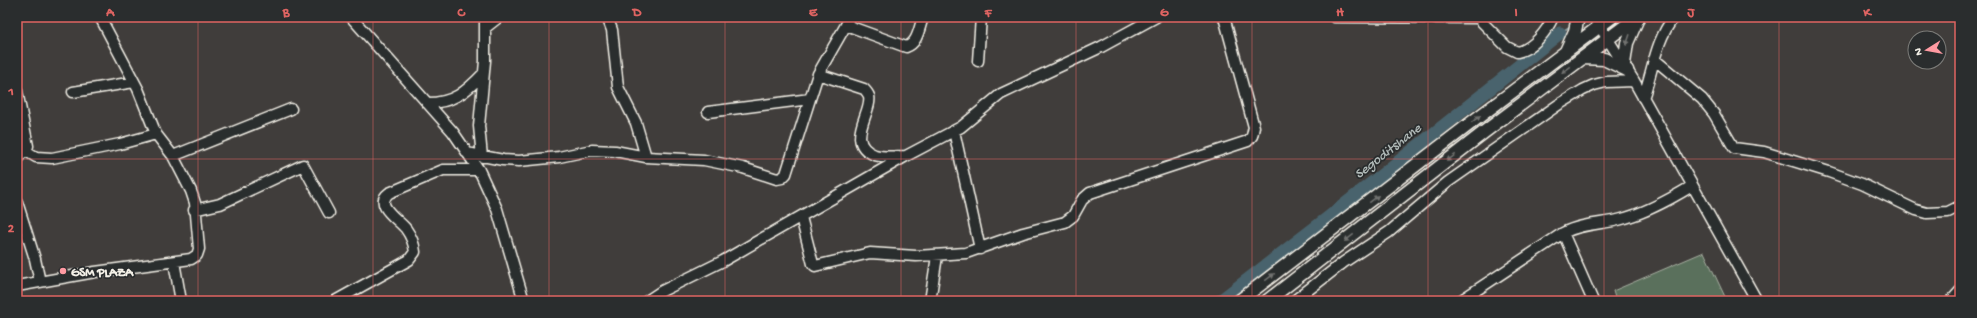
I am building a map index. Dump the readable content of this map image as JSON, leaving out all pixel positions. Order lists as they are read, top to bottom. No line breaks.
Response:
{"water":["Segoditshane"],"places":["GSM PLAZA"],"north":"left","grid":{"columns":["A","B","C","D","E","F","G","H","I","J","K"],"rows":["1","2"]}}
